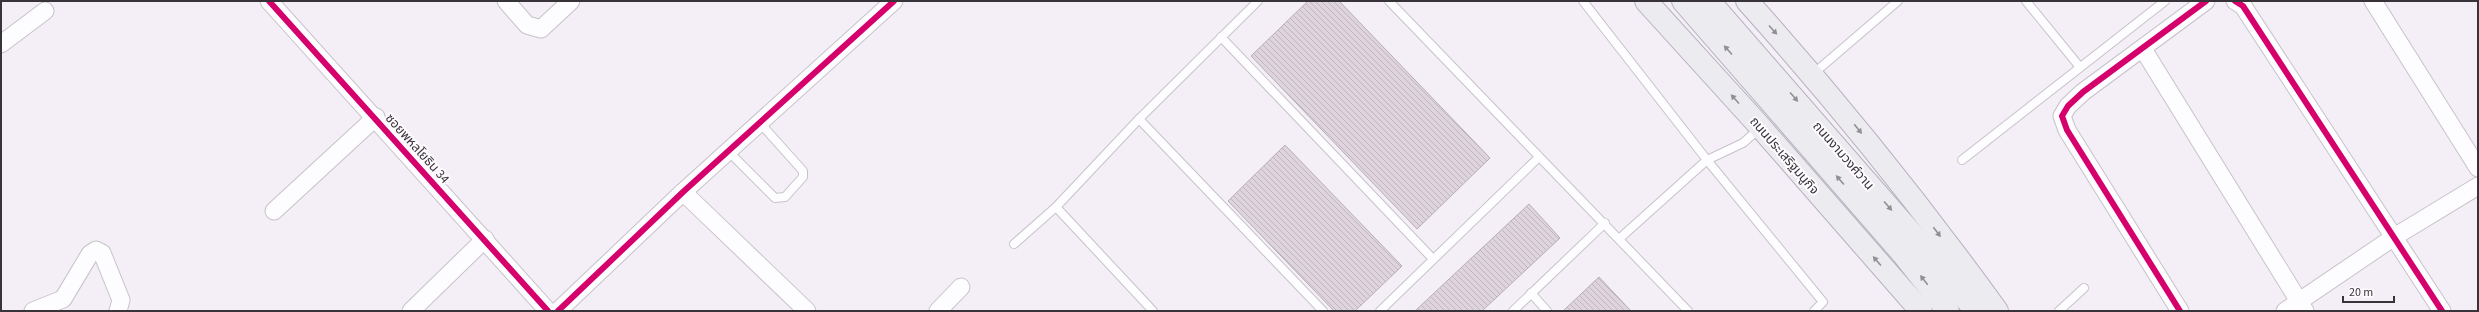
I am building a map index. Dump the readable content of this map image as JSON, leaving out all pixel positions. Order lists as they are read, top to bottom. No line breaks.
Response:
{"streets":{"main road":["ถนนประเสริฐมนูกิจ","ถนนงามวงศ์วาน"],"street":["ซอยพหลโยธิน 34"]},"scale_bar":"20 m"}
